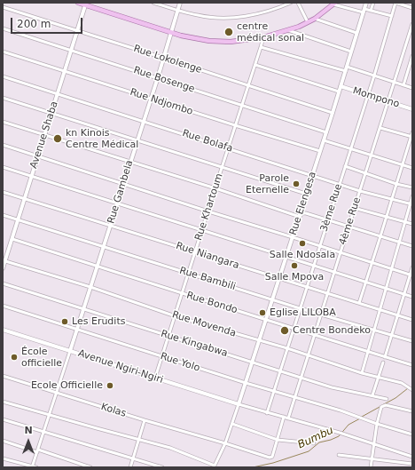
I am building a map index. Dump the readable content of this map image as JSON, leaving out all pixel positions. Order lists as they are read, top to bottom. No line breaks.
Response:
{"streets":{"street":["Rue Lokolenge","Rue Bosenge","Mompono","Rue Ndjombo","Avenue Shaba","Rue Bolafa","Rue Gambela","Rue Elengesa","Rue Khartoum","3ème Rue","4ème Rue","Rue Niangara","Rue Bambili","Rue Bondo","Rue Movenda","Rue Kingabwa","Rue Yolo","Avenue Ngiri-Ngiri","Kolas"]},"crossings":[["Rue Lokolenge","Avenue Shaba"],["Rue Lokolenge","Rue Gambela"],["Rue Lokolenge","Rue Elengesa"],["Rue Lokolenge","Rue Khartoum"],["Rue Bosenge","Avenue Shaba"],["Rue Bosenge","Rue Gambela"],["Rue Bosenge","Rue Elengesa"],["Rue Bosenge","Rue Khartoum"],["Mompono","Rue Elengesa"],["Mompono","3ème Rue"],["Mompono","4ème Rue"],["Rue Ndjombo","Avenue Shaba"],["Rue Ndjombo","Rue Gambela"],["Rue Ndjombo","Rue Elengesa"],["Rue Ndjombo","Rue Khartoum"],["Avenue Shaba","Rue Bolafa"],["Avenue Shaba","Rue Niangara"],["Avenue Shaba","Rue Bambili"],["Avenue Shaba","Rue Bondo"],["Avenue Shaba","Rue Movenda"],["Rue Bolafa","Rue Gambela"],["Rue Bolafa","Rue Elengesa"],["Rue Bolafa","Rue Khartoum"],["Rue Bolafa","3ème Rue"],["Rue Bolafa","4ème Rue"],["Rue Gambela","Rue Niangara"],["Rue Gambela","Rue Bambili"],["Rue Gambela","Rue Bondo"],["Rue Gambela","Rue Movenda"],["Rue Gambela","Rue Kingabwa"],["Rue Gambela","Rue Yolo"],["Rue Gambela","Avenue Ngiri-Ngiri"],["Rue Elengesa","Rue Niangara"],["Rue Elengesa","Rue Bambili"],["Rue Elengesa","Rue Bondo"],["Rue Elengesa","Rue Movenda"],["Rue Elengesa","Rue Kingabwa"],["Rue Elengesa","Rue Yolo"],["Rue Elengesa","Avenue Ngiri-Ngiri"],["Rue Khartoum","Rue Niangara"],["Rue Khartoum","Rue Bambili"],["Rue Khartoum","Rue Bondo"],["Rue Khartoum","Rue Movenda"],["Rue Khartoum","Rue Kingabwa"],["Rue Khartoum","Rue Yolo"],["Rue Khartoum","Avenue Ngiri-Ngiri"],["3ème Rue","Rue Niangara"],["3ème Rue","Rue Bambili"],["3ème Rue","Rue Bondo"],["3ème Rue","Rue Movenda"],["3ème Rue","Rue Kingabwa"],["3ème Rue","Rue Yolo"],["4ème Rue","Rue Niangara"],["4ème Rue","Rue Bambili"],["4ème Rue","Rue Bondo"],["4ème Rue","Rue Movenda"],["4ème Rue","Rue Kingabwa"],["4ème Rue","Rue Yolo"]],"water":["Bumbu"],"places":["centre médical sonal","kn Kinois Centre Médical","Parole Eternelle","Salle Ndosala","Salle Mpova","Eglise LILOBA","Les Erudits","Centre Bondeko","École officielle","Ecole Officielle"],"scale_bar":"200 m","north":"top"}
